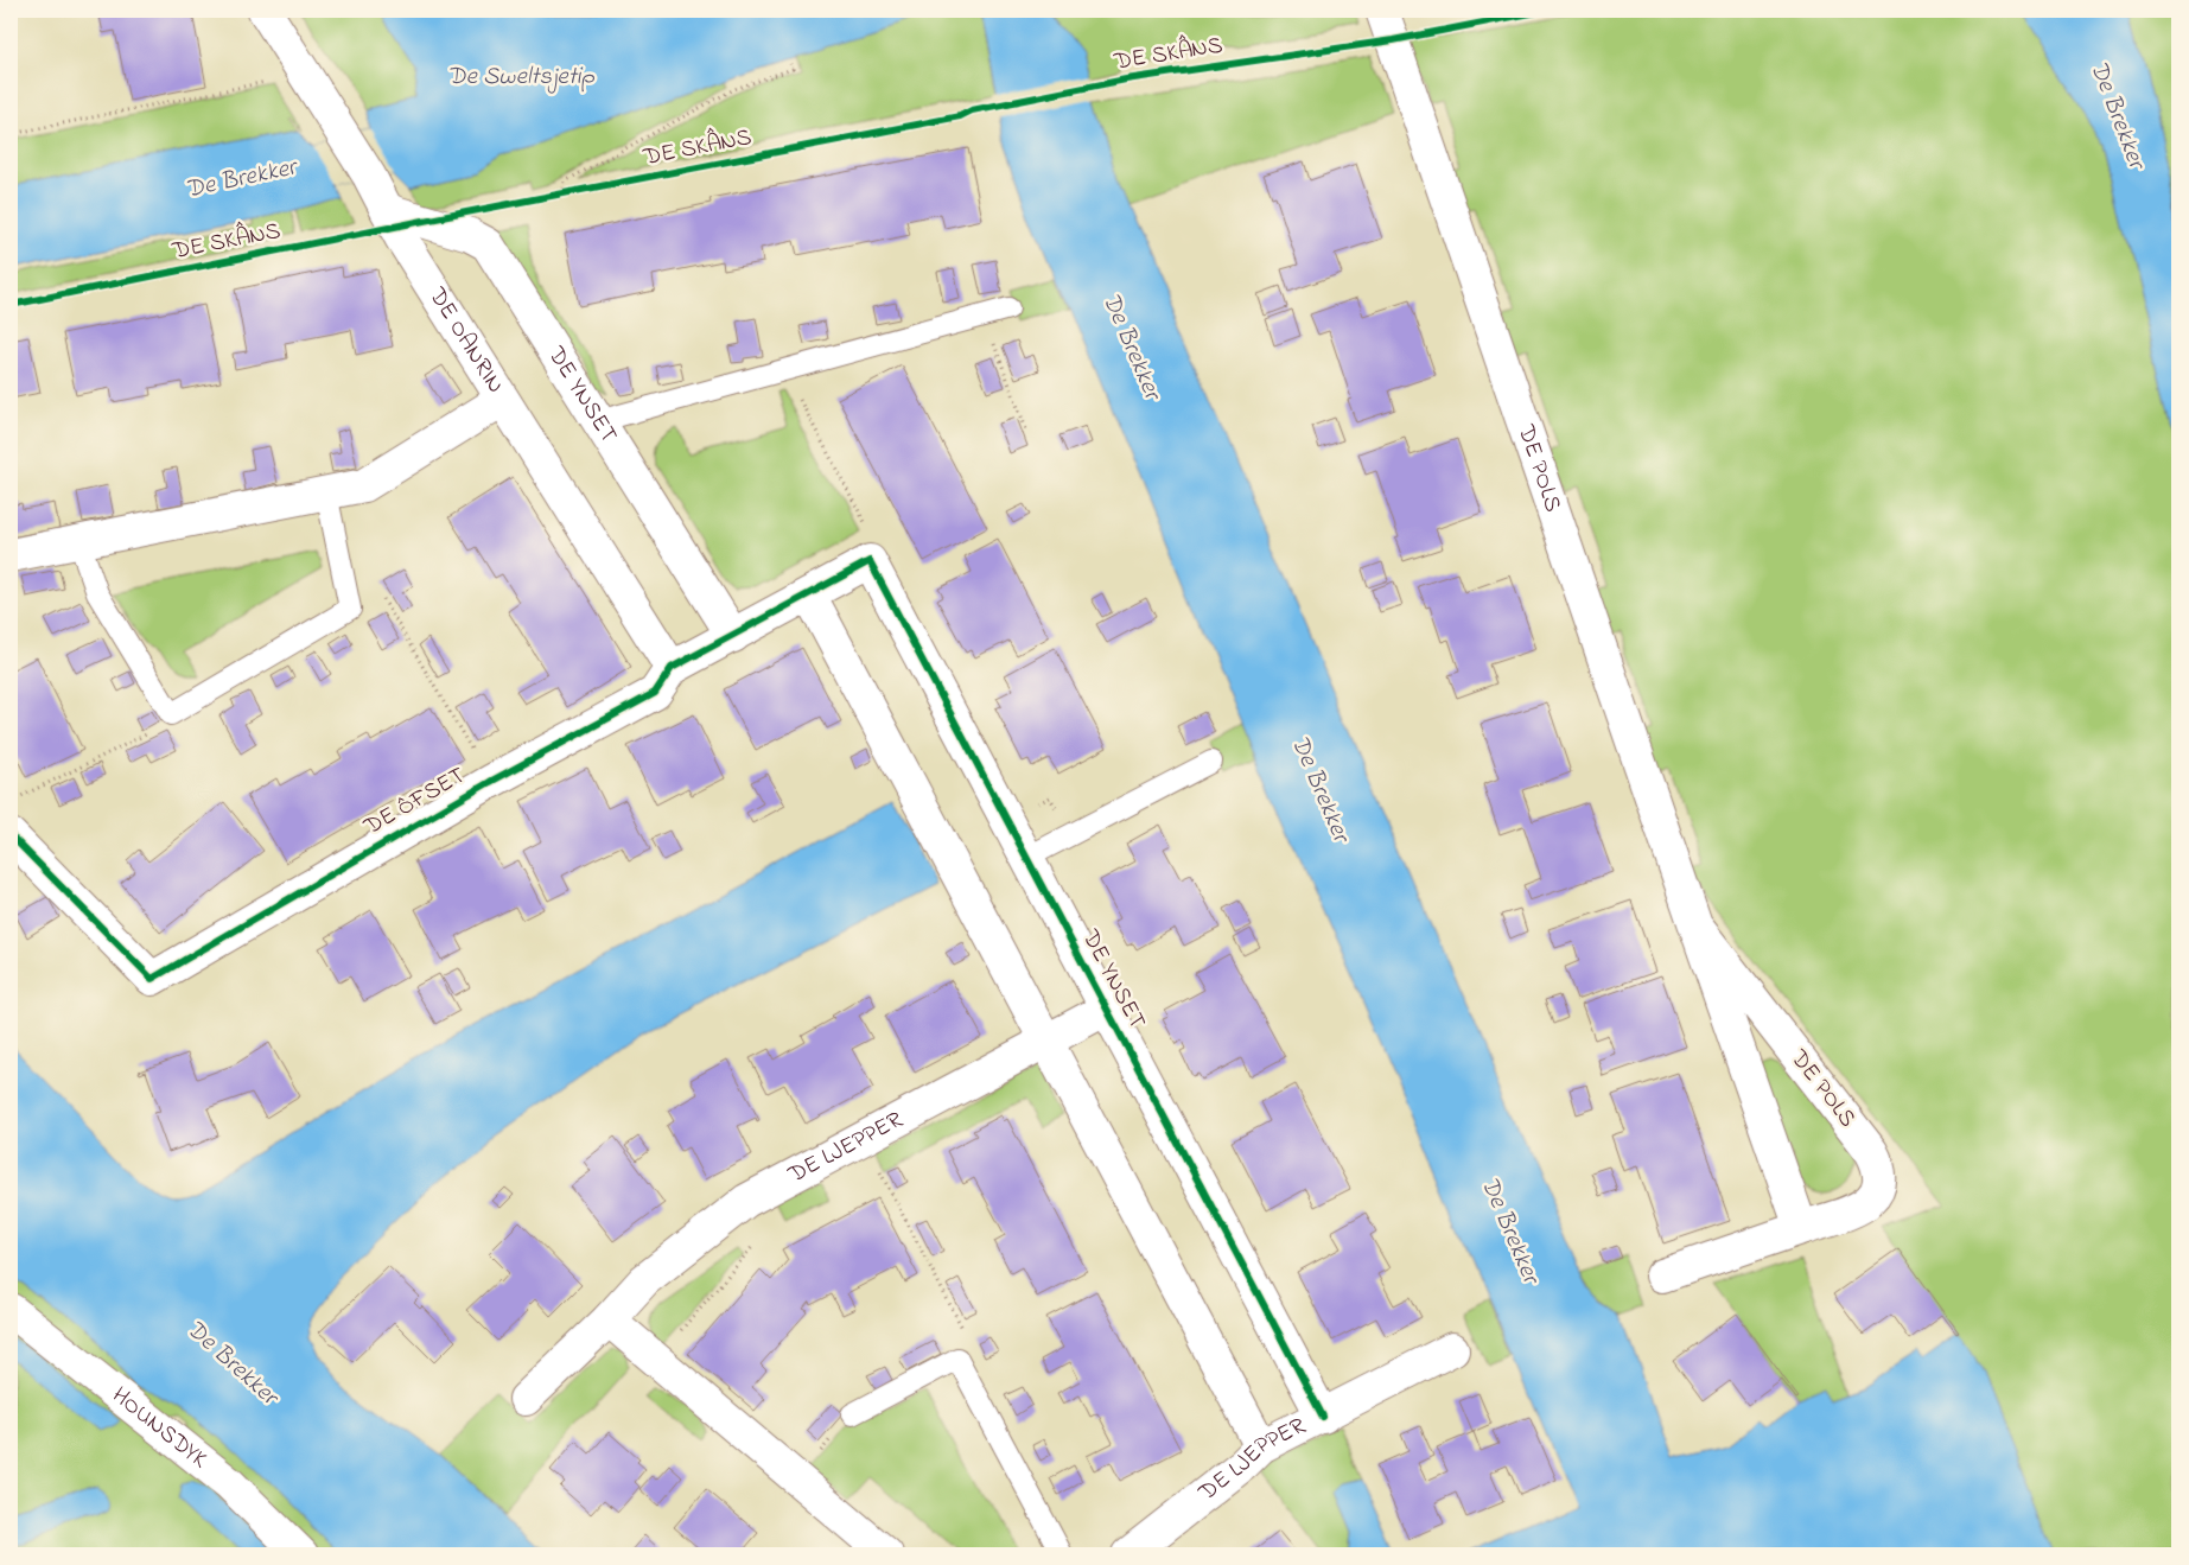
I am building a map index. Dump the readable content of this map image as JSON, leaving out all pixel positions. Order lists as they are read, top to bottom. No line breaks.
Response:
{"streets":{"street":["DE OANRIN","DE YNSET","DE POLS","DE ÔFSET","DE LJEPPER","HOUNSDYK"],"cycle path":["DE SKÂNS"]},"crossings":[["DE OANRIN","DE YNSET"],["DE OANRIN","DE ÔFSET"],["DE YNSET","DE ÔFSET"],["DE YNSET","DE LJEPPER"]],"water":["De Sweltsjetip","De Brekker"]}
